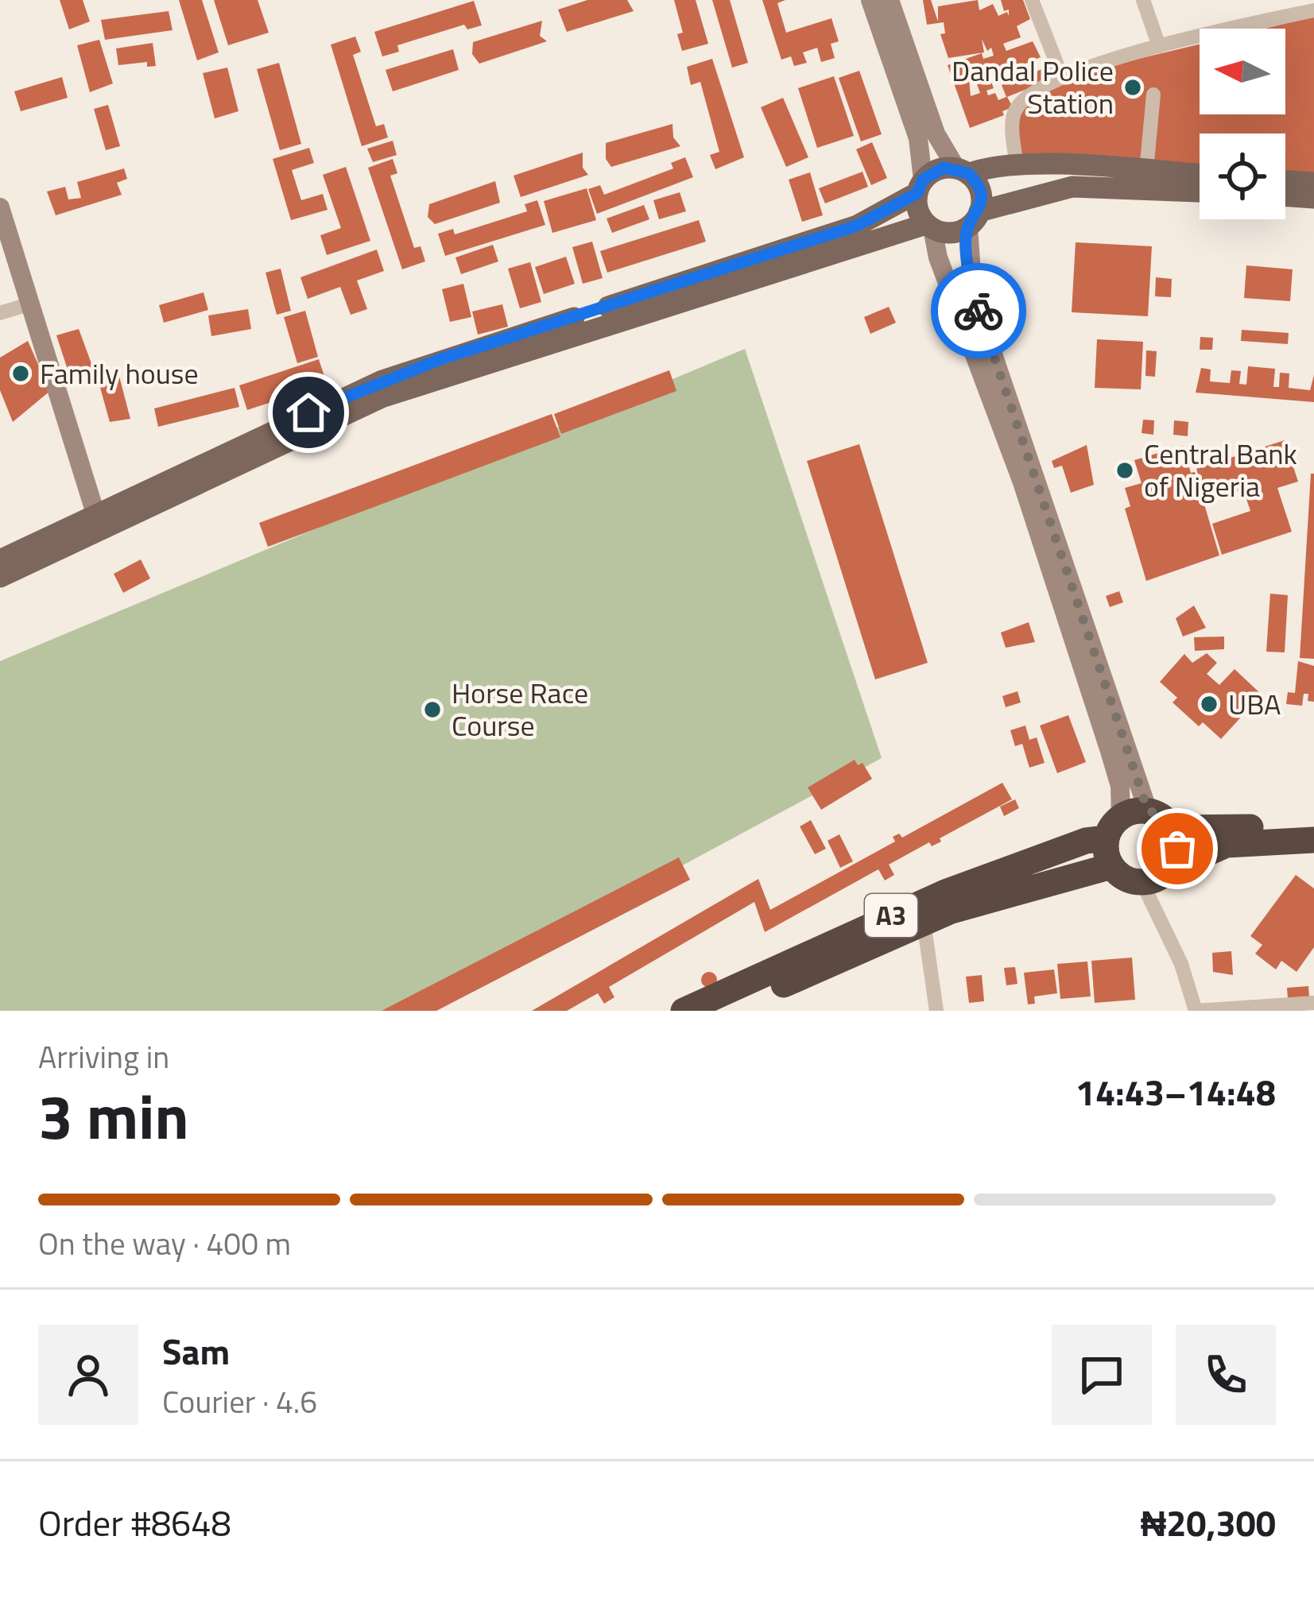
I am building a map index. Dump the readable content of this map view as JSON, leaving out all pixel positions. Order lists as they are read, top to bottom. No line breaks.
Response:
{"streets":{"highway":["A3"]},"places":["Dandal Police Station","Family house","Central Bank of Nigeria","UBA","Horse Race Course"],"north":"left","page":{"heading":["3 min","Arriving in","14:43–14:48"],"panel":["Sam","Courier · 4.6","Order #8648","₦20,300"],"bar":"On the way · 400 m"}}
